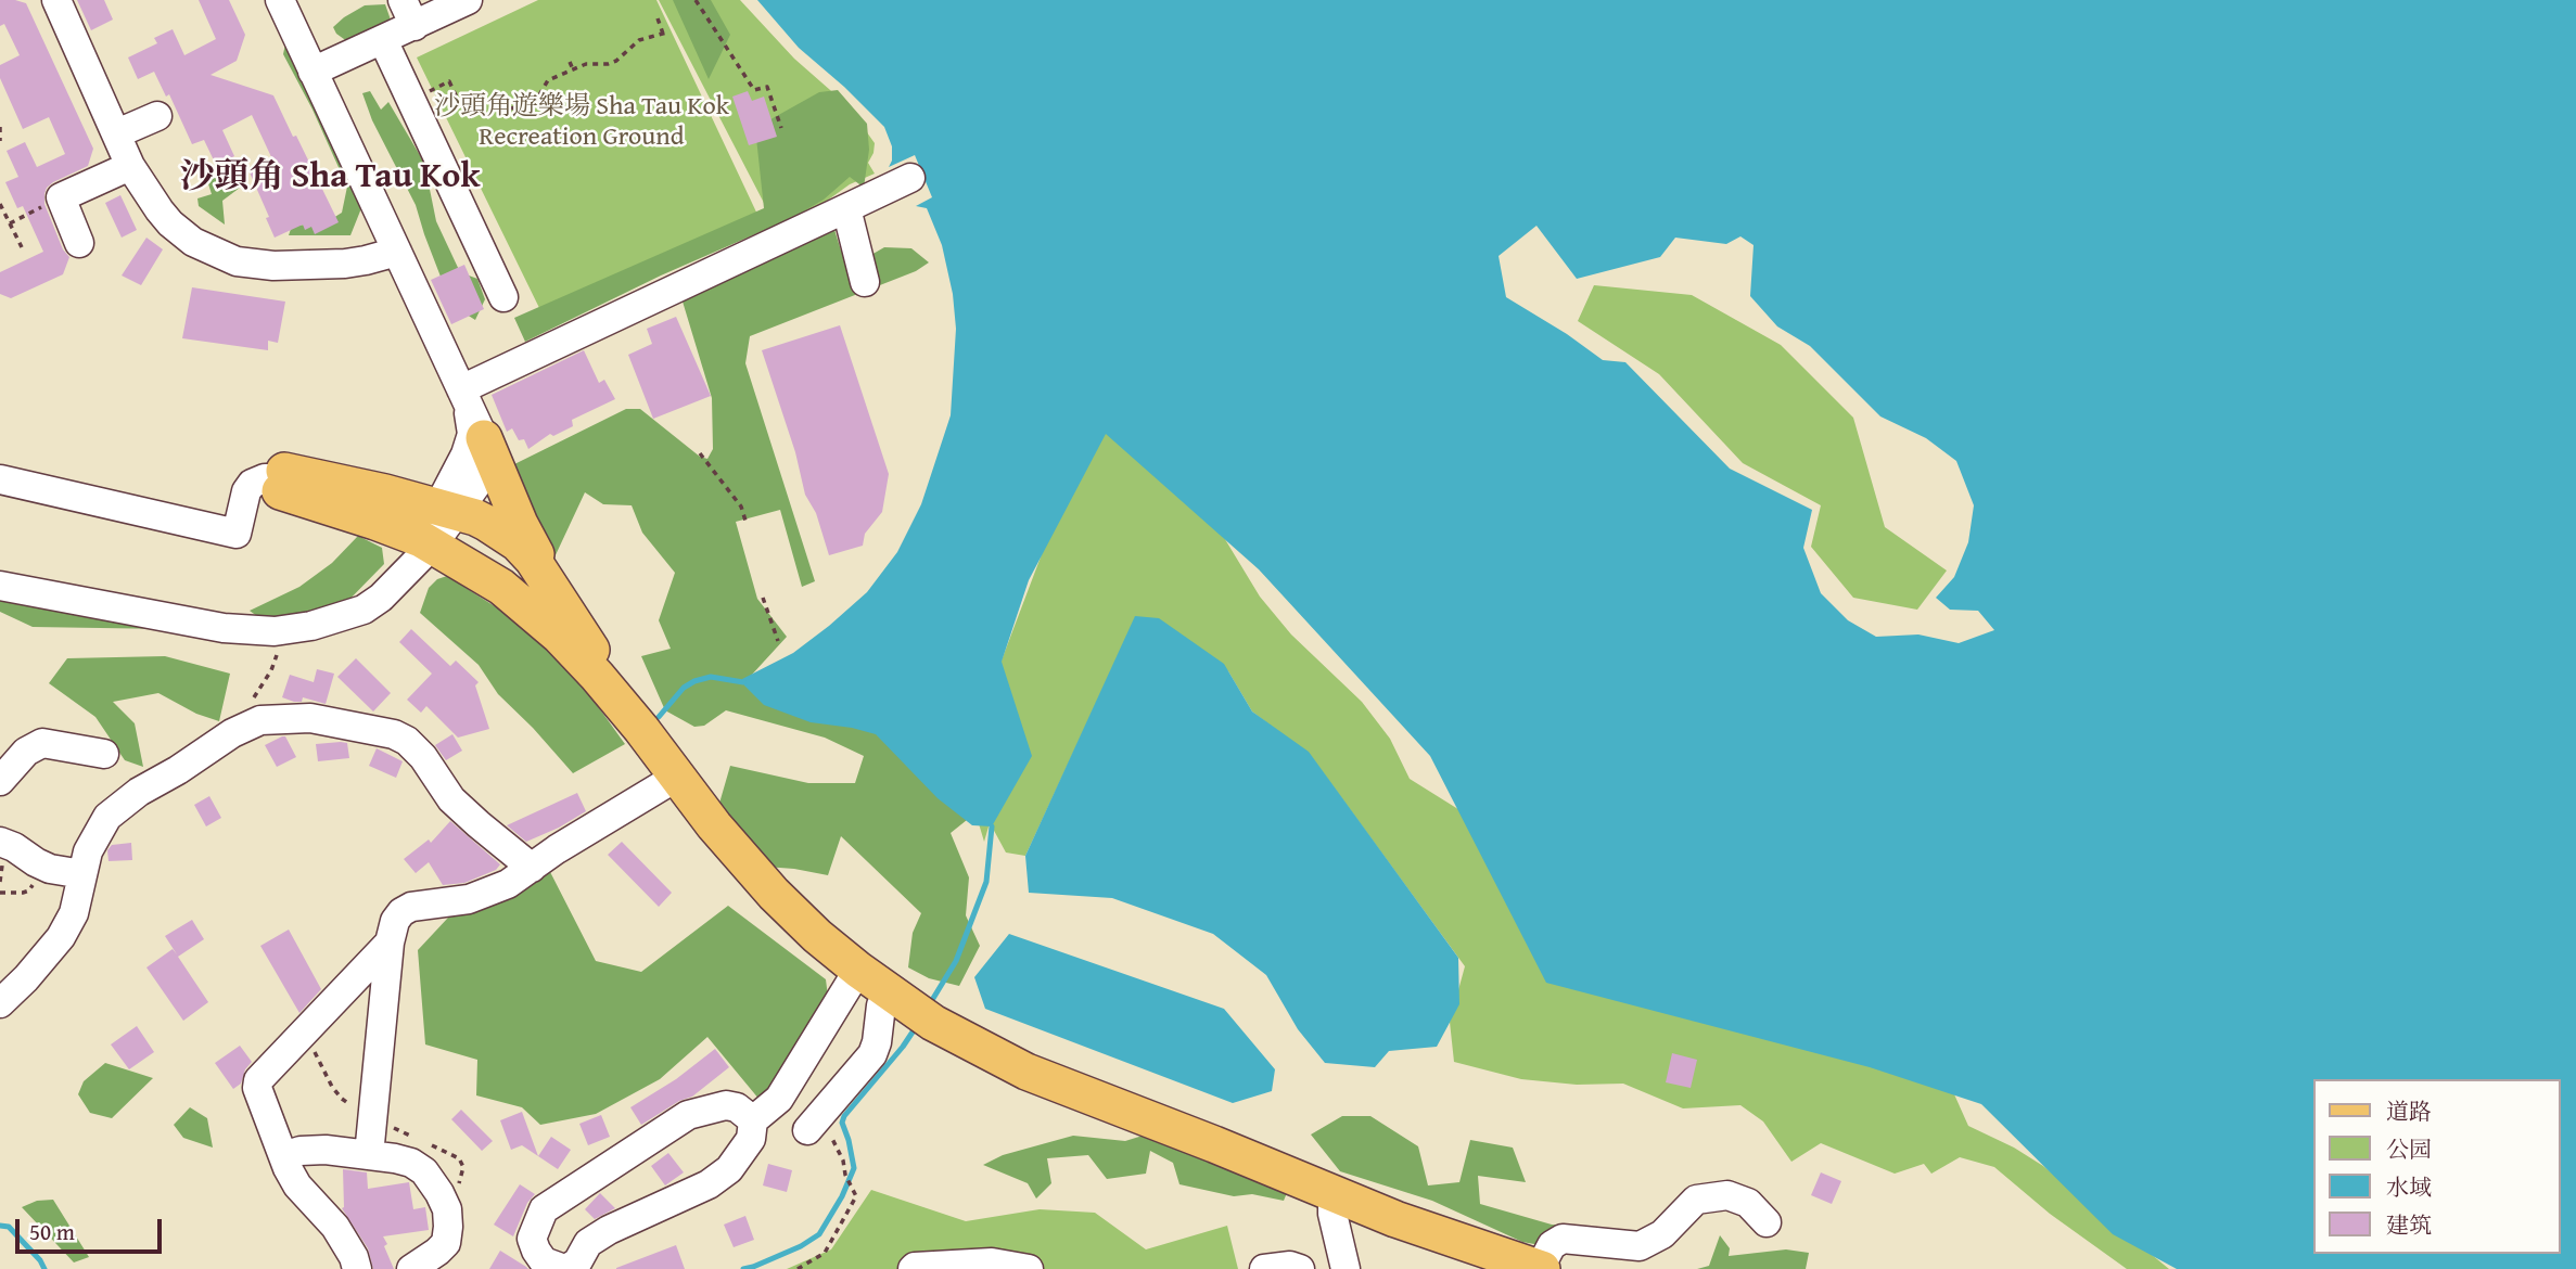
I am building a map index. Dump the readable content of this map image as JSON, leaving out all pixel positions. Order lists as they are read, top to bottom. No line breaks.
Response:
{"districts":["沙頭角 Sha Tau Kok"],"parks":["沙頭角遊樂場 Sha Tau Kok Recreation Ground"],"legend":["道路","公园","水域","建筑"],"scale_bar":"50 m"}
